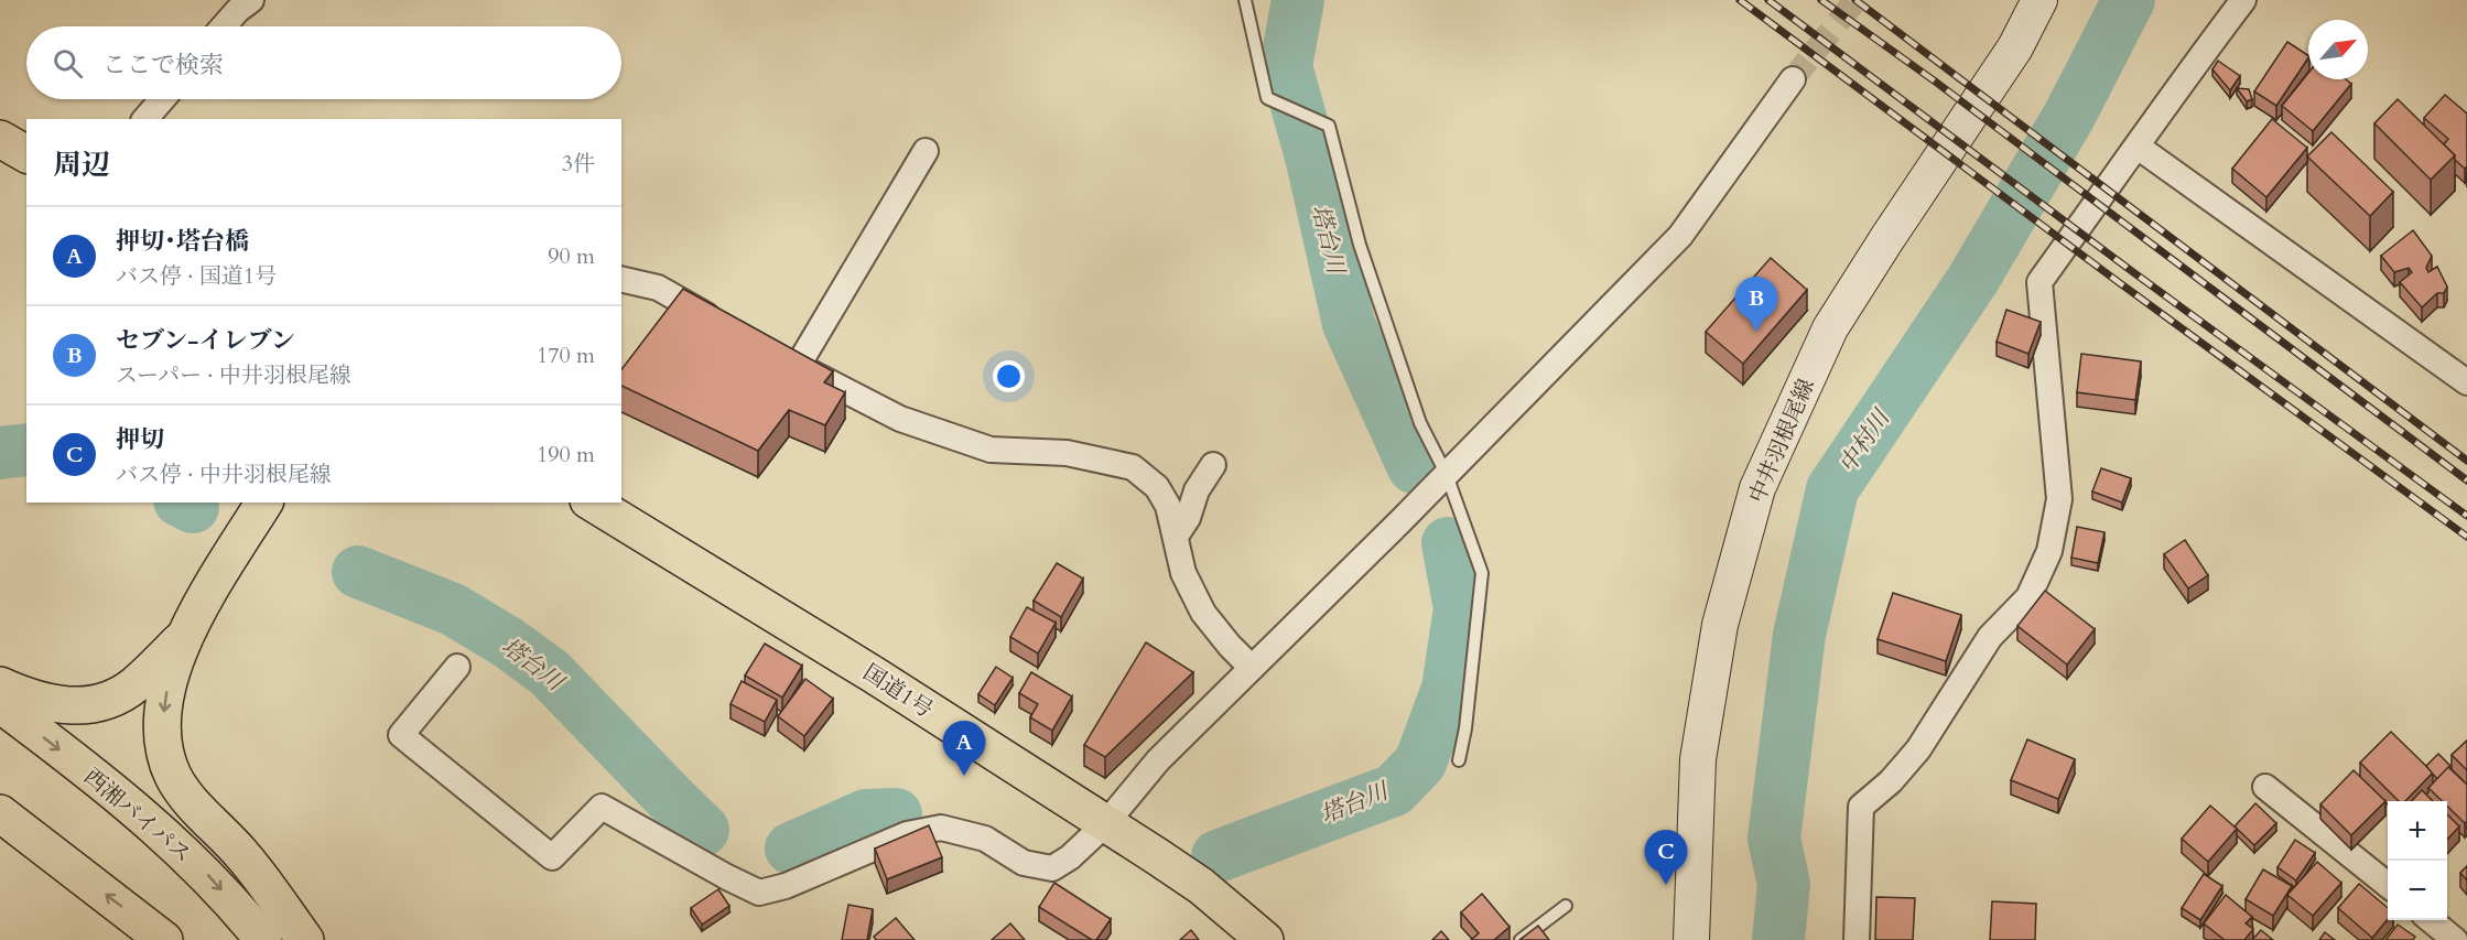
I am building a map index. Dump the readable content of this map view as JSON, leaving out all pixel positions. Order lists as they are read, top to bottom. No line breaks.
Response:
{"streets":{"highway":["国道1号","西湘バイパス"],"main road":["中井羽根尾線"]},"water":["塔台川","中村川"],"north":"top right","page":{"search":"ここで検索","heading":["周辺","3件"],"list":[{"mark":"A","name":"押切･塔台橋","note":"バス停 · 国道1号","value":"90 m"},{"mark":"B","name":"セブン-イレブン","note":"スーパー · 中井羽根尾線","value":"170 m"},{"mark":"C","name":"押切","note":"バス停 · 中井羽根尾線","value":"190 m"}],"pins":["B","A","C"],"map_buttons":["+","−"]}}
